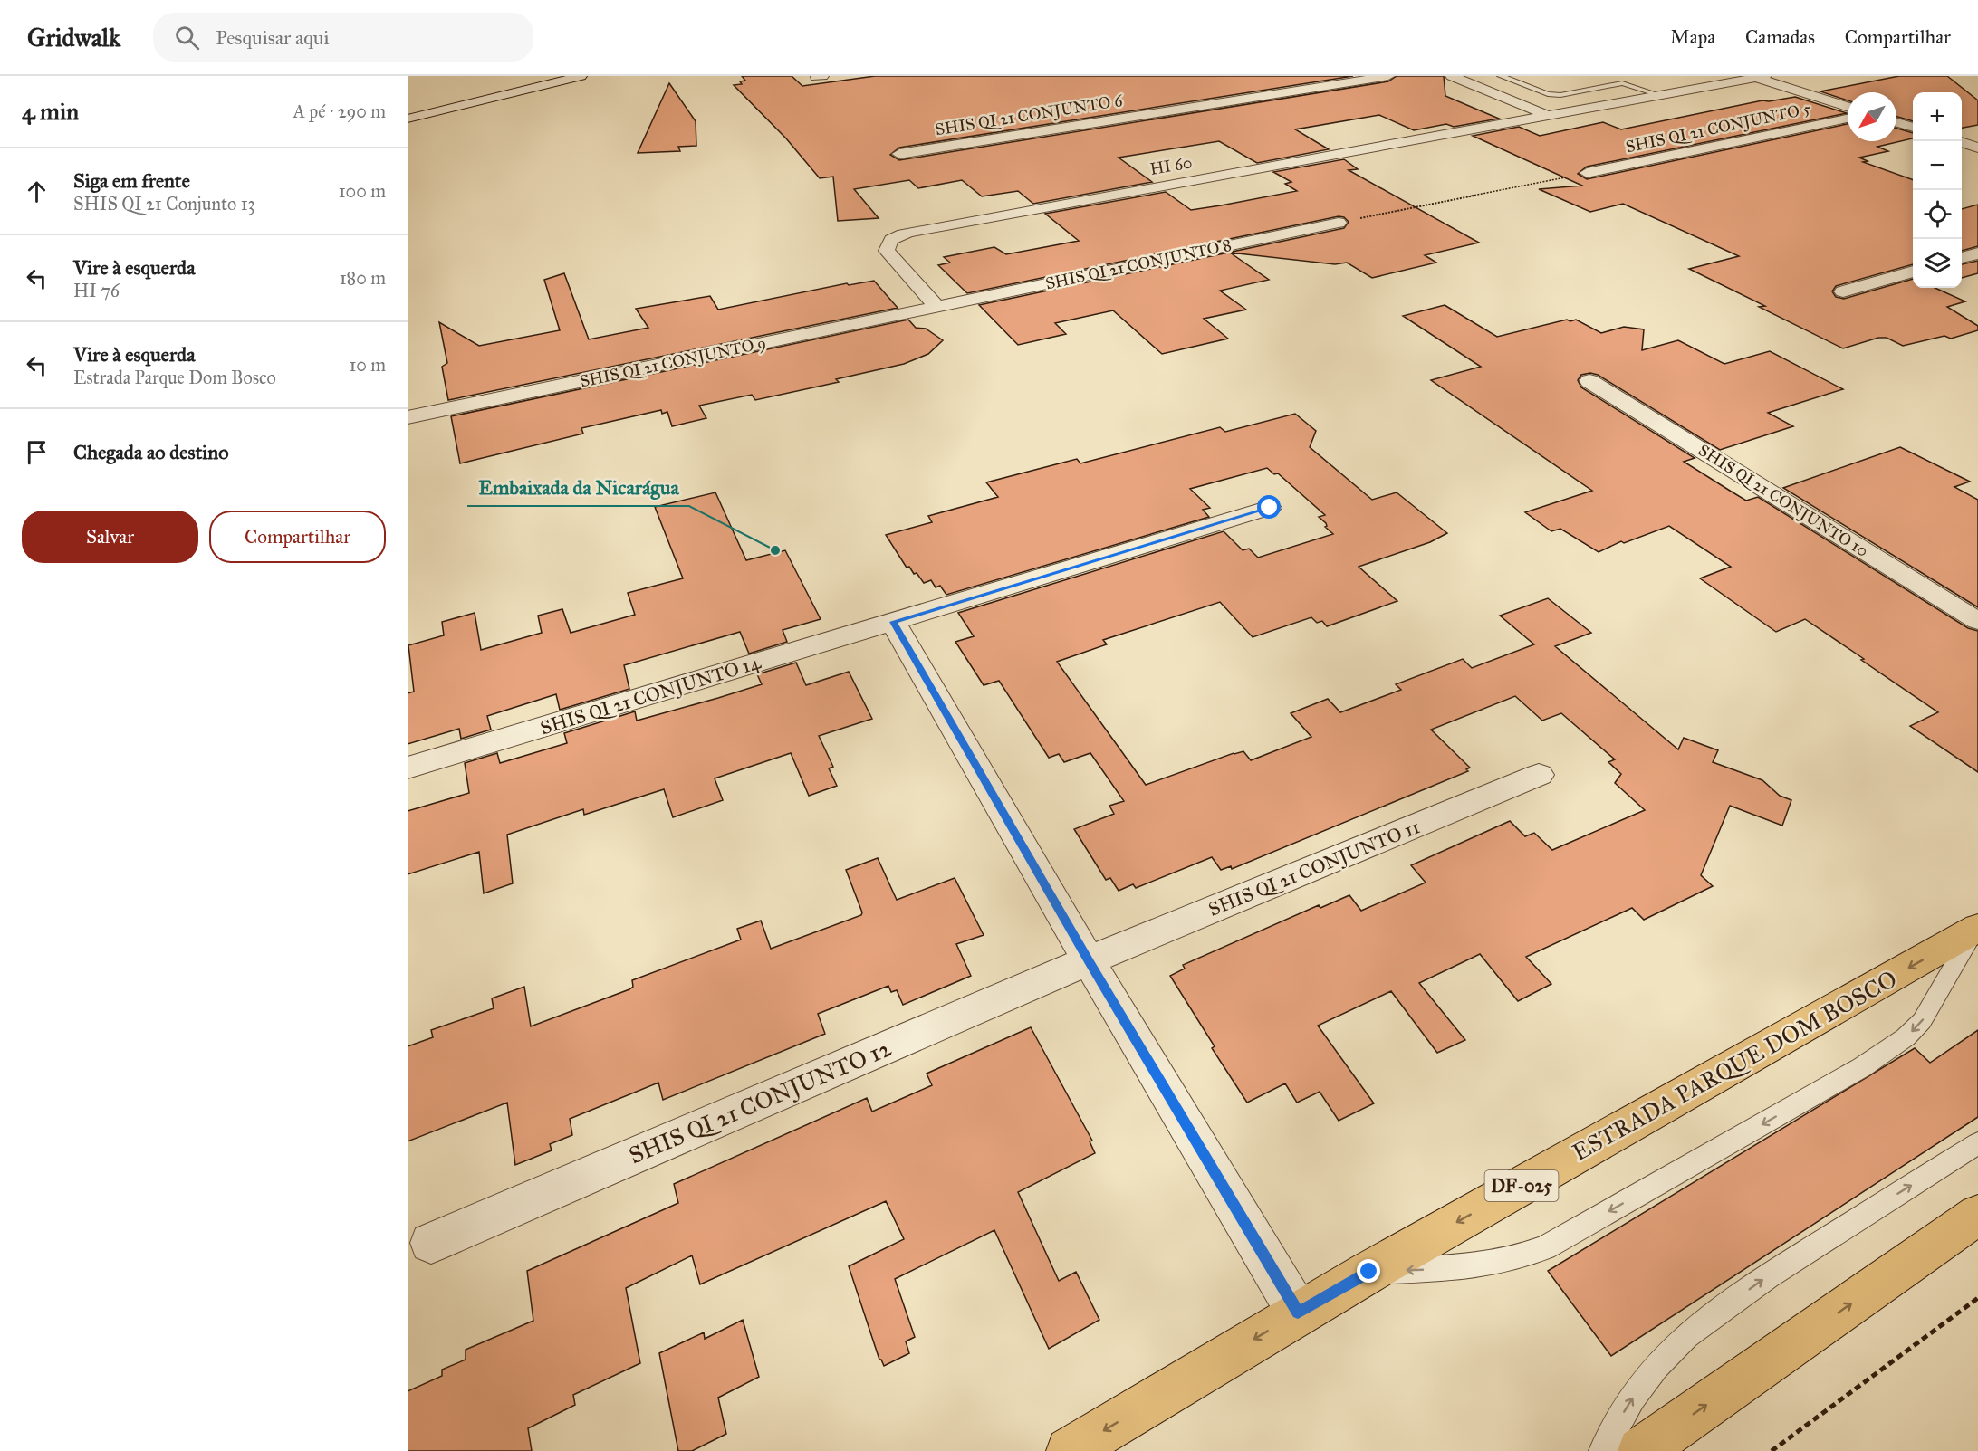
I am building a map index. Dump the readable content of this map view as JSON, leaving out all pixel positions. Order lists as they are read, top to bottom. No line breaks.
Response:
{"streets":{"main road":["ESTRADA PARQUE DOM BOSCO","DF-025"],"street":["SHIS QI 21 CONJUNTO 6","SHIS QI 21 CONJUNTO 5","HI 60","SHIS QI 21 CONJUNTO 8","SHIS QI 21 CONJUNTO 9","SHIS QI 21 CONJUNTO 10","SHIS QI 21 CONJUNTO 14","SHIS QI 21 CONJUNTO 11","SHIS QI 21 CONJUNTO 12"]},"crossings":[["HI 60","SHIS QI 21 CONJUNTO 8"],["HI 60","SHIS QI 21 CONJUNTO 9"],["SHIS QI 21 CONJUNTO 8","SHIS QI 21 CONJUNTO 9"],["SHIS QI 21 CONJUNTO 11","SHIS QI 21 CONJUNTO 12"]],"one_way":["ESTRADA PARQUE DOM BOSCO"],"places":["Embaixada da Nicarágua"],"north":"bottom left","page":{"header":"Gridwalk","search":"Pesquisar aqui","nav":["Mapa","Camadas","Compartilhar"],"heading":["4 min","A pé · 290 m"],"map_buttons":["+","−"],"list":[["Siga em frente","SHIS QI 21 Conjunto 13","100 m"],["Vire à esquerda","HI 76","180 m"],["Vire à esquerda","Estrada Parque Dom Bosco","10 m"],"Chegada ao destino"],"buttons":["Salvar","Compartilhar"]}}
